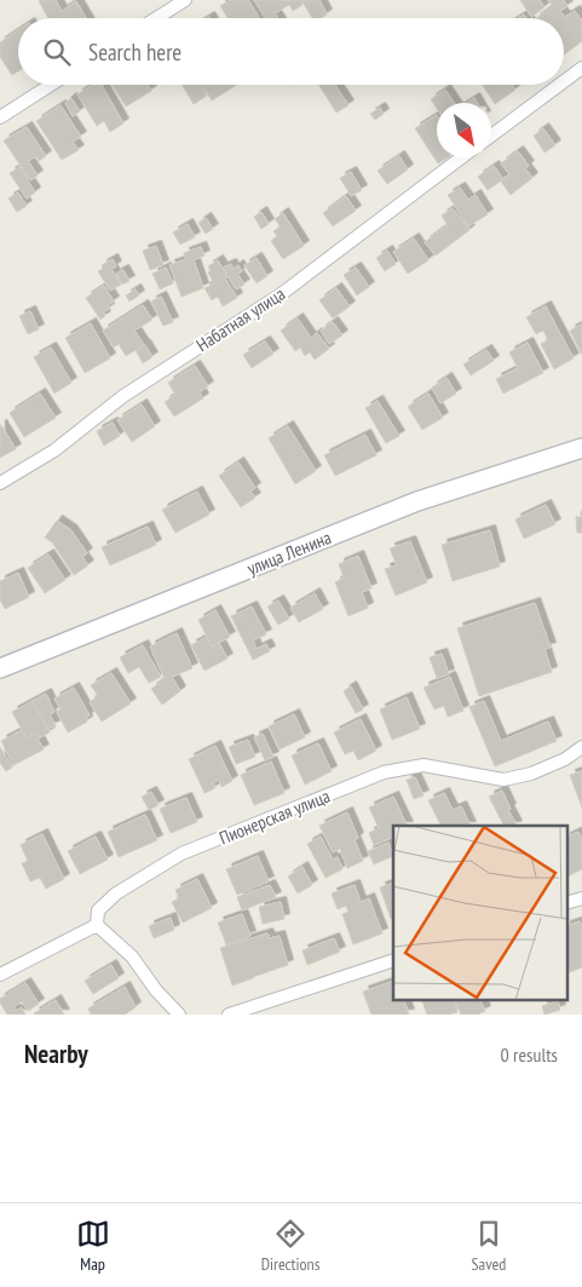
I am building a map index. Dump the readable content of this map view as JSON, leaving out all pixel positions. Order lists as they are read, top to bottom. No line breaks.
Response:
{"streets":{"street":["Набатная улица","улица Ленина","Пионерская улица"]},"north":"bottom right","page":{"search":"Search here","heading":["Nearby","0 results"],"nav":["Map","Directions","Saved"]}}
